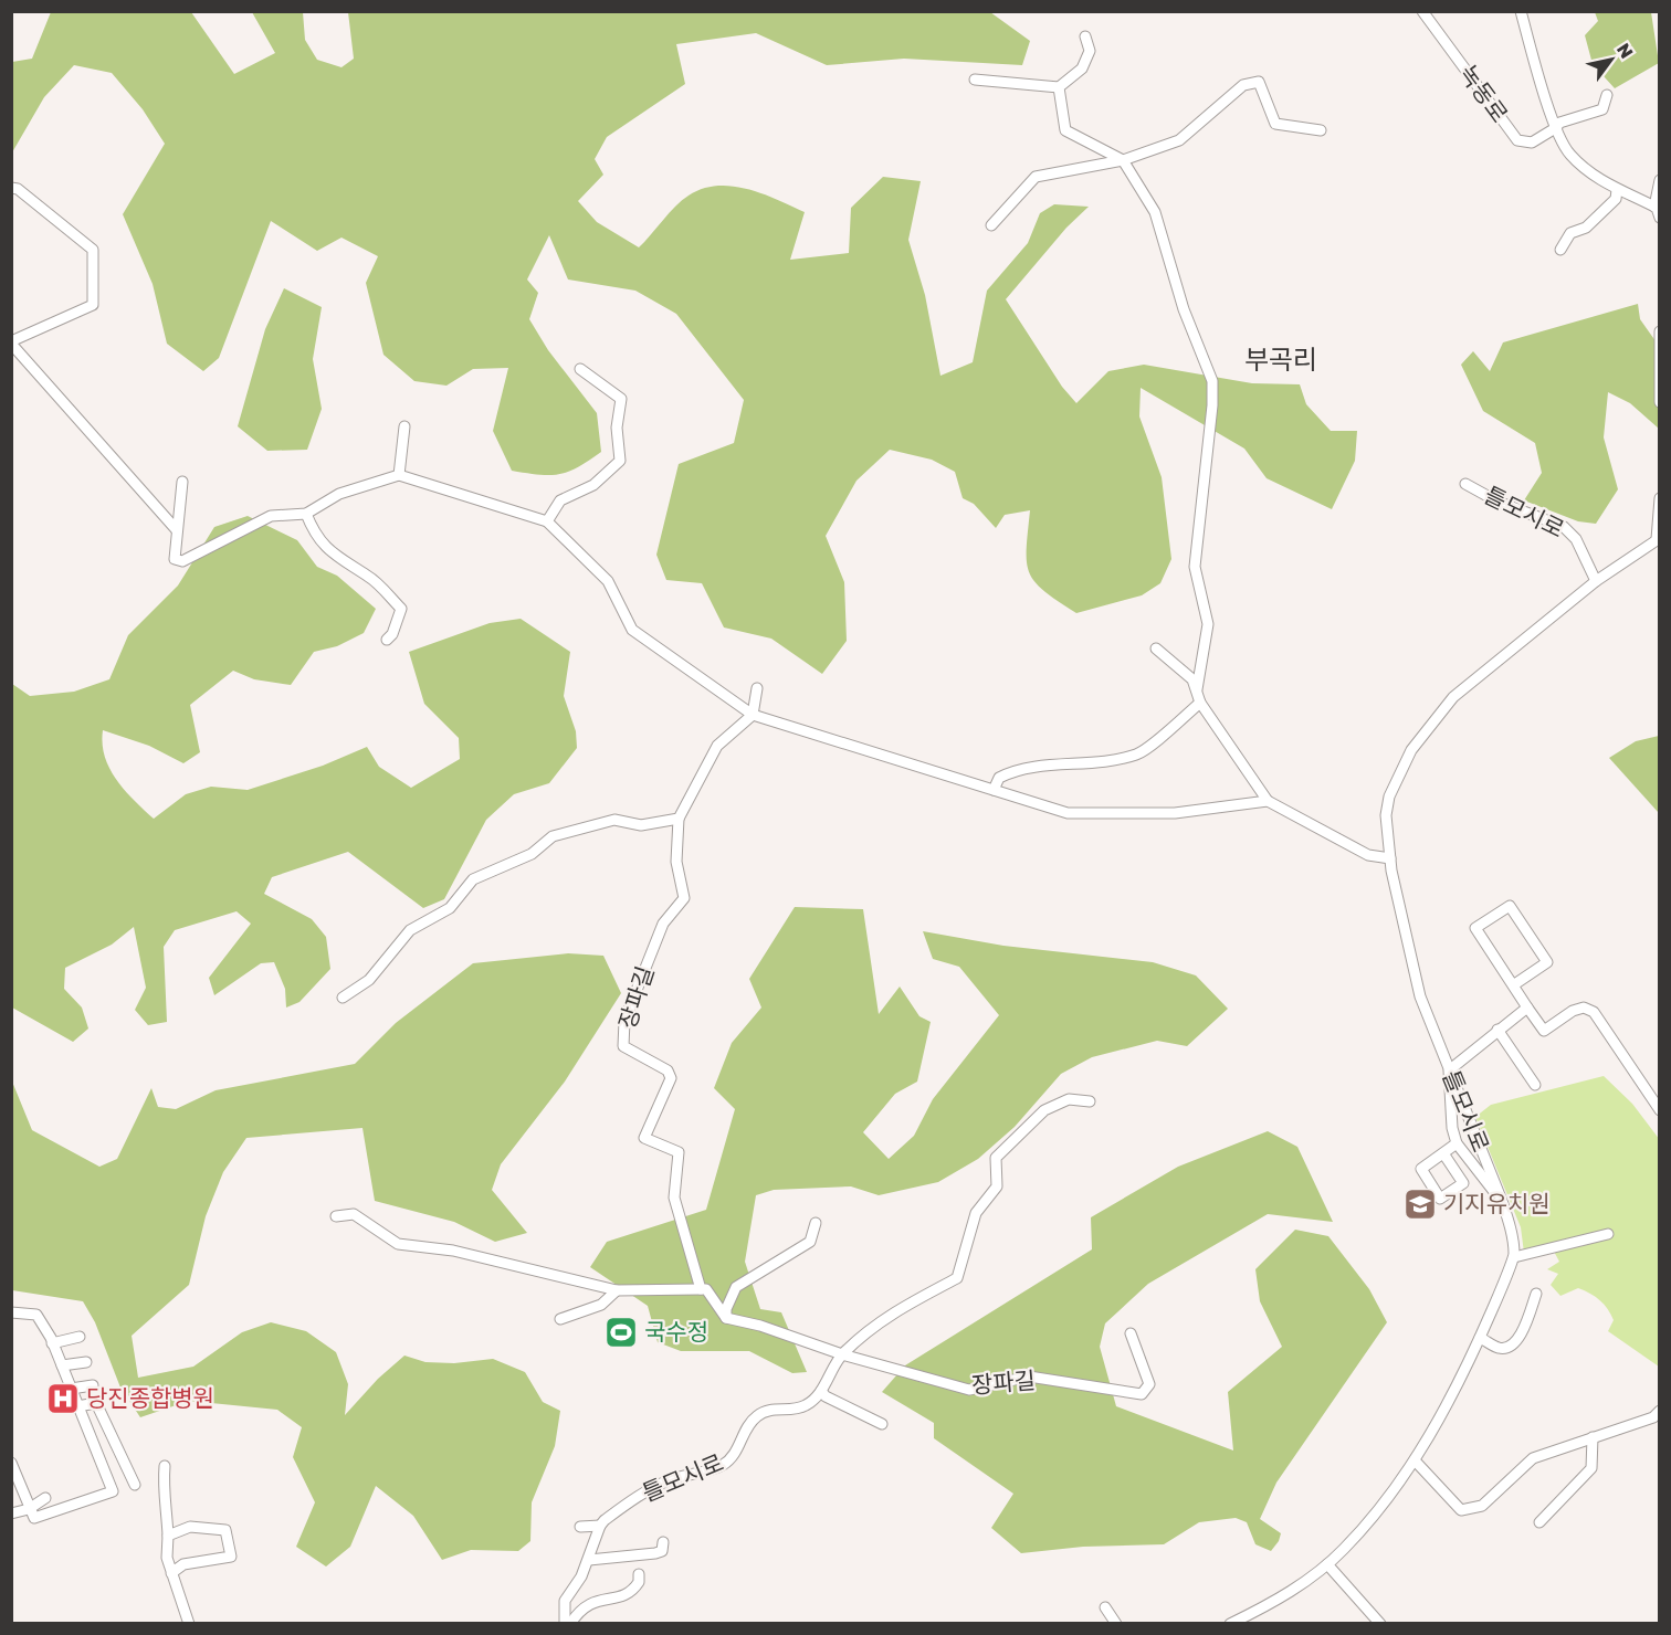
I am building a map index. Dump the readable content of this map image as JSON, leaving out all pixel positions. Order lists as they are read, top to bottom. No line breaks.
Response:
{"streets":{"street":["녹동로","틀모시로","장파길"]},"districts":["부곡리"],"places":{"school or university":["기지유치원"],"sports":["국수정"],"hospital":["당진종합병원"]},"north":"top right"}
